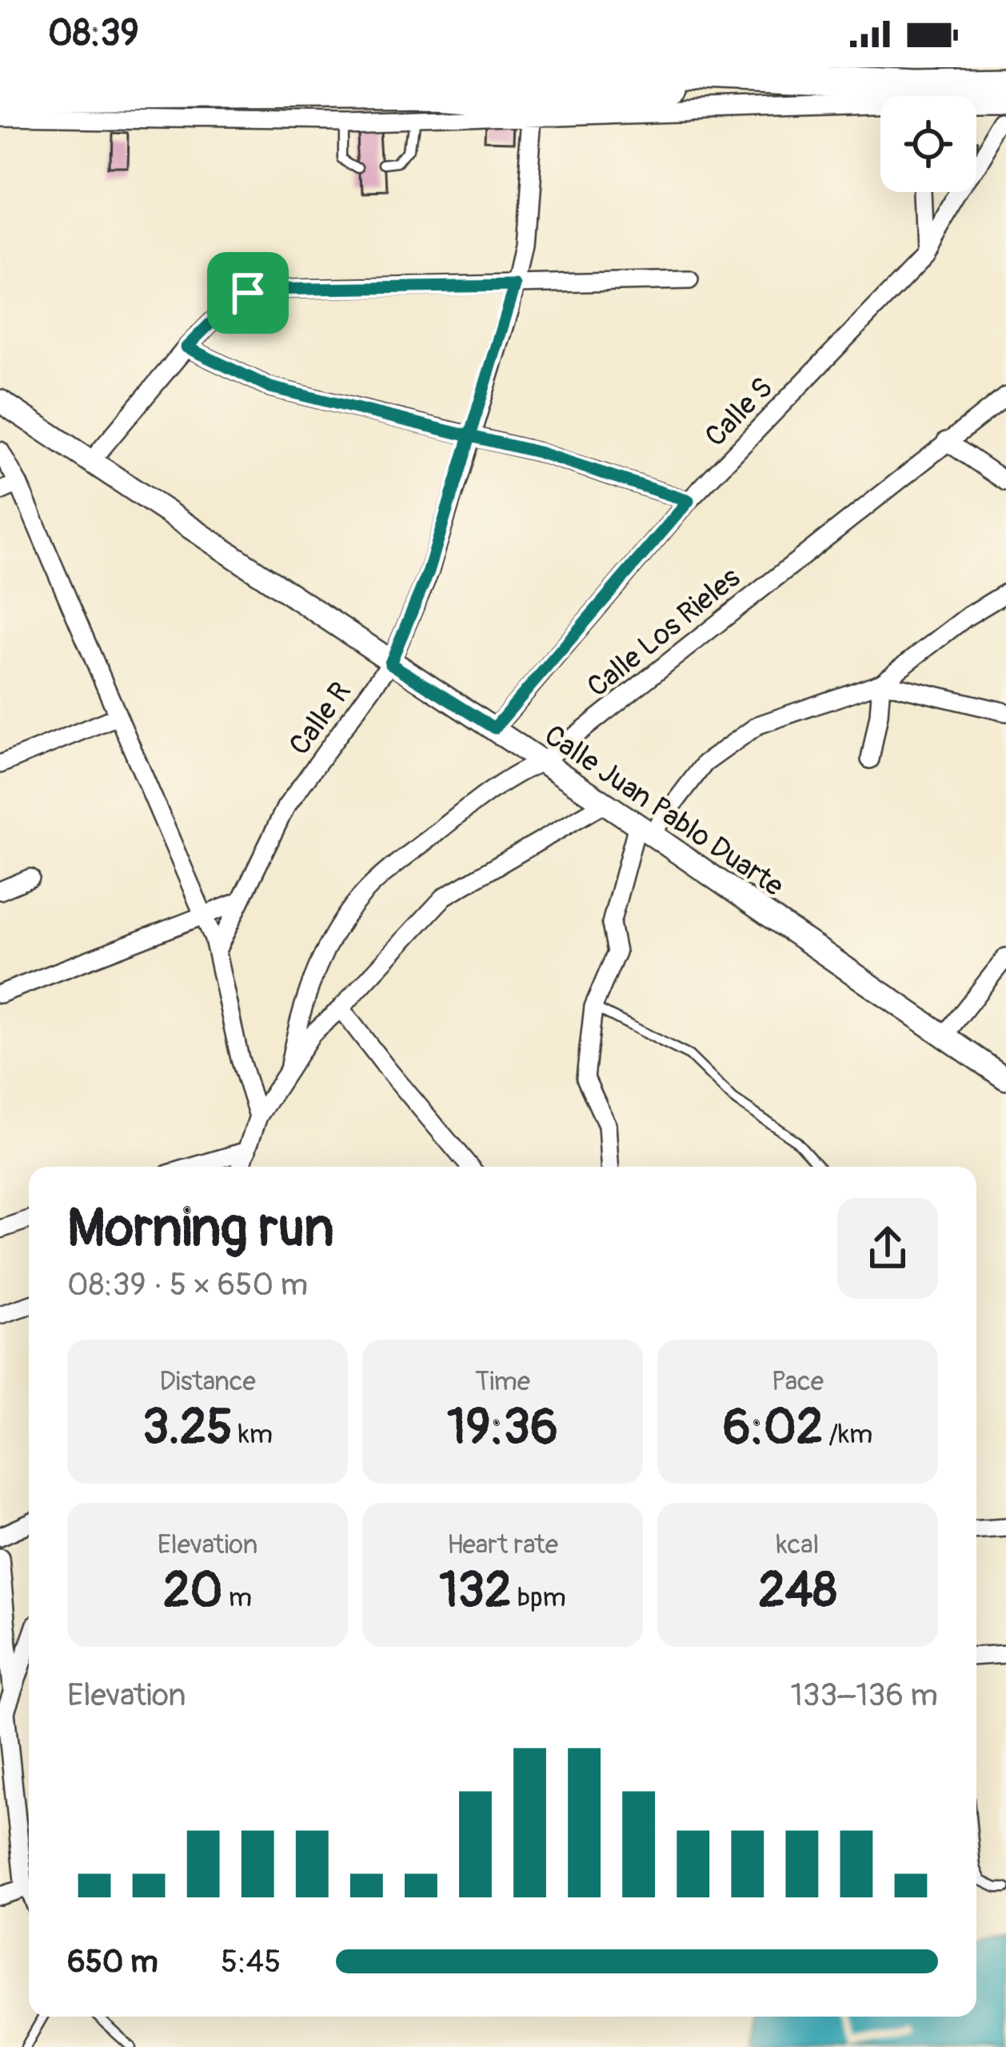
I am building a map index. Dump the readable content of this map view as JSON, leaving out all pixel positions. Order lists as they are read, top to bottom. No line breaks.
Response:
{"streets":{"street":["Calle S","Calle Los Rieles","Calle R","Calle Juan Pablo Duarte"]},"crossings":[["Calle S","Calle Juan Pablo Duarte"],["Calle Los Rieles","Calle Juan Pablo Duarte"],["Calle R","Calle Juan Pablo Duarte"]],"page":{"status":"08:39","heading":["Morning run","08:39 · 5 × 650 m"],"stats":[["Distance","3.25 km"],["Time","19:36"],["Pace","6:02 /km"],["Elevation","20 m"],["Heart rate","132 bpm"],["kcal","248"]],"chart":["Elevation","133–136 m"],"list":[{"name":"650 m","note":"5:45"}]}}
